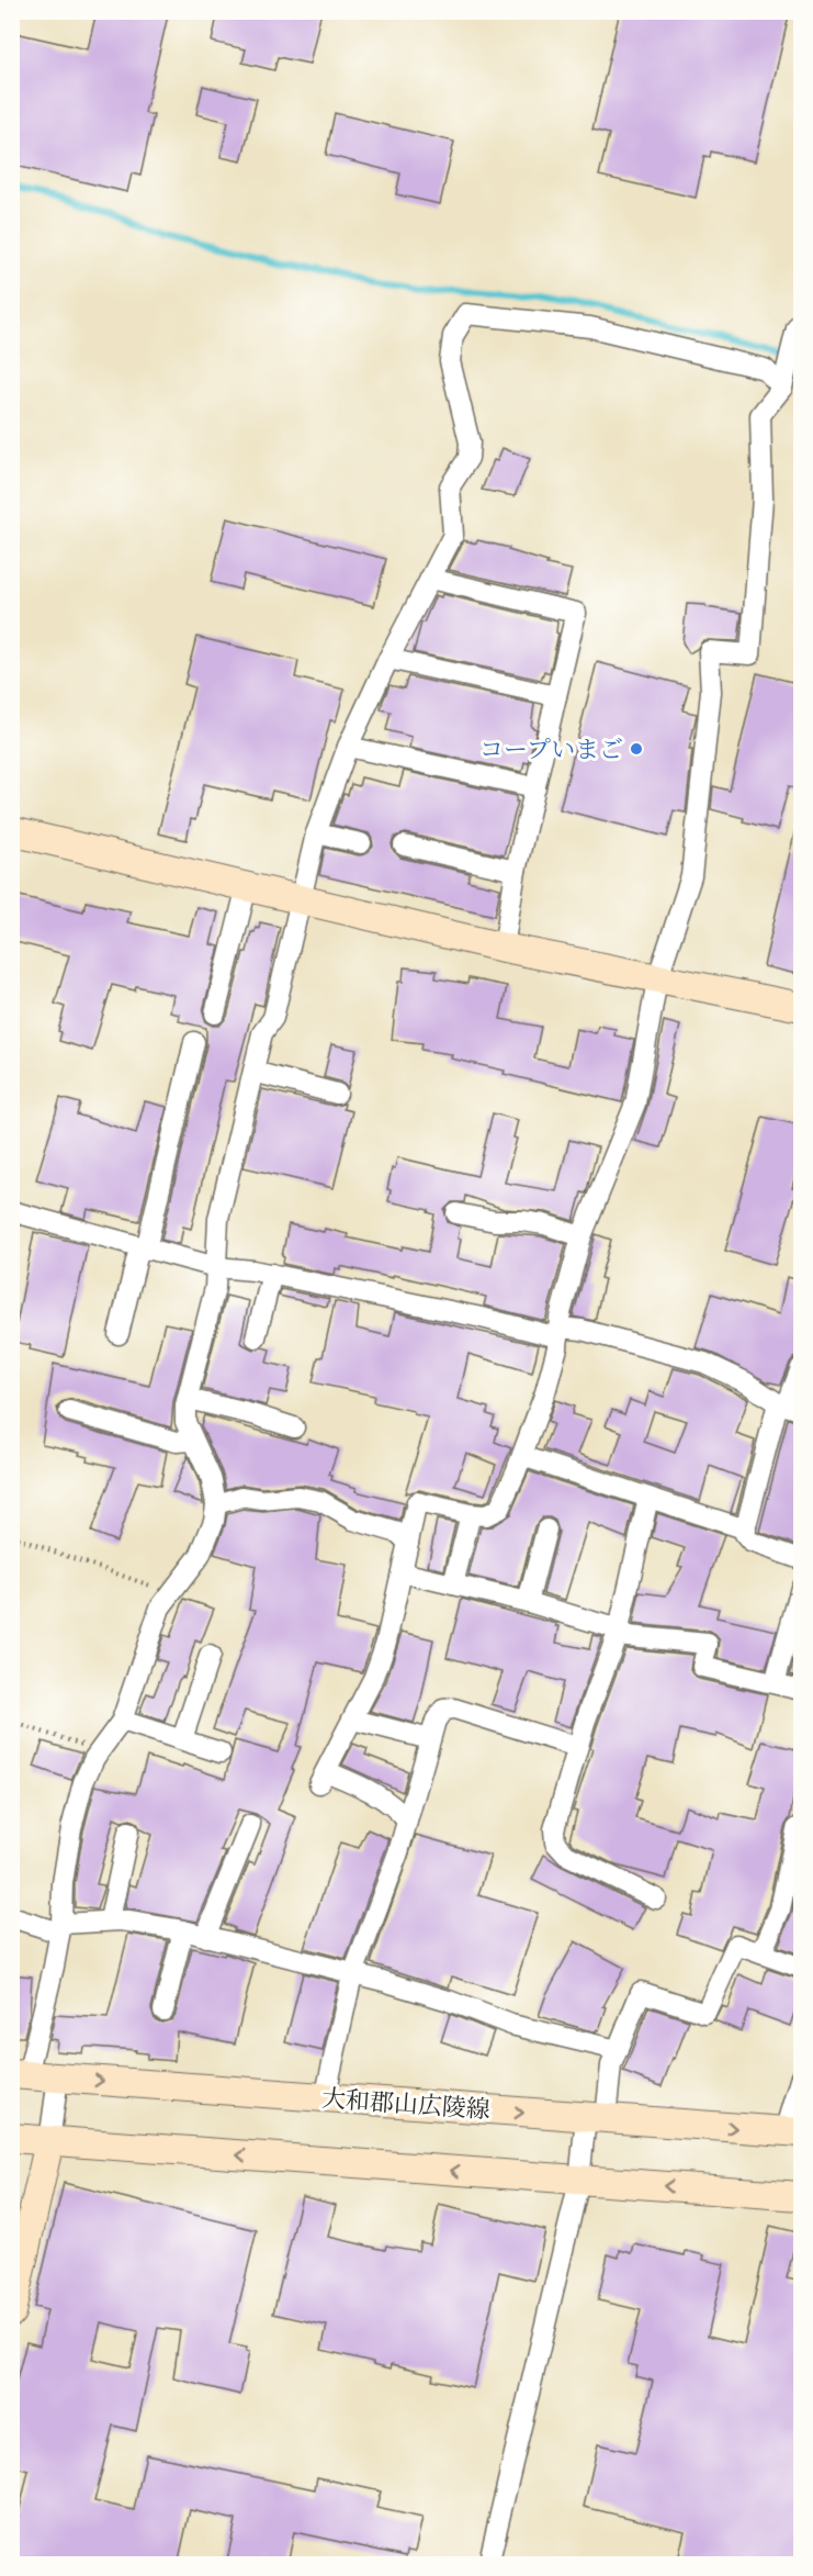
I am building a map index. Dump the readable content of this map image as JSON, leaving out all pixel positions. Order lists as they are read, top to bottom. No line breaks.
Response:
{"streets":{"main road":["大和郡山広陵線"]},"places":["コープいまご"]}
